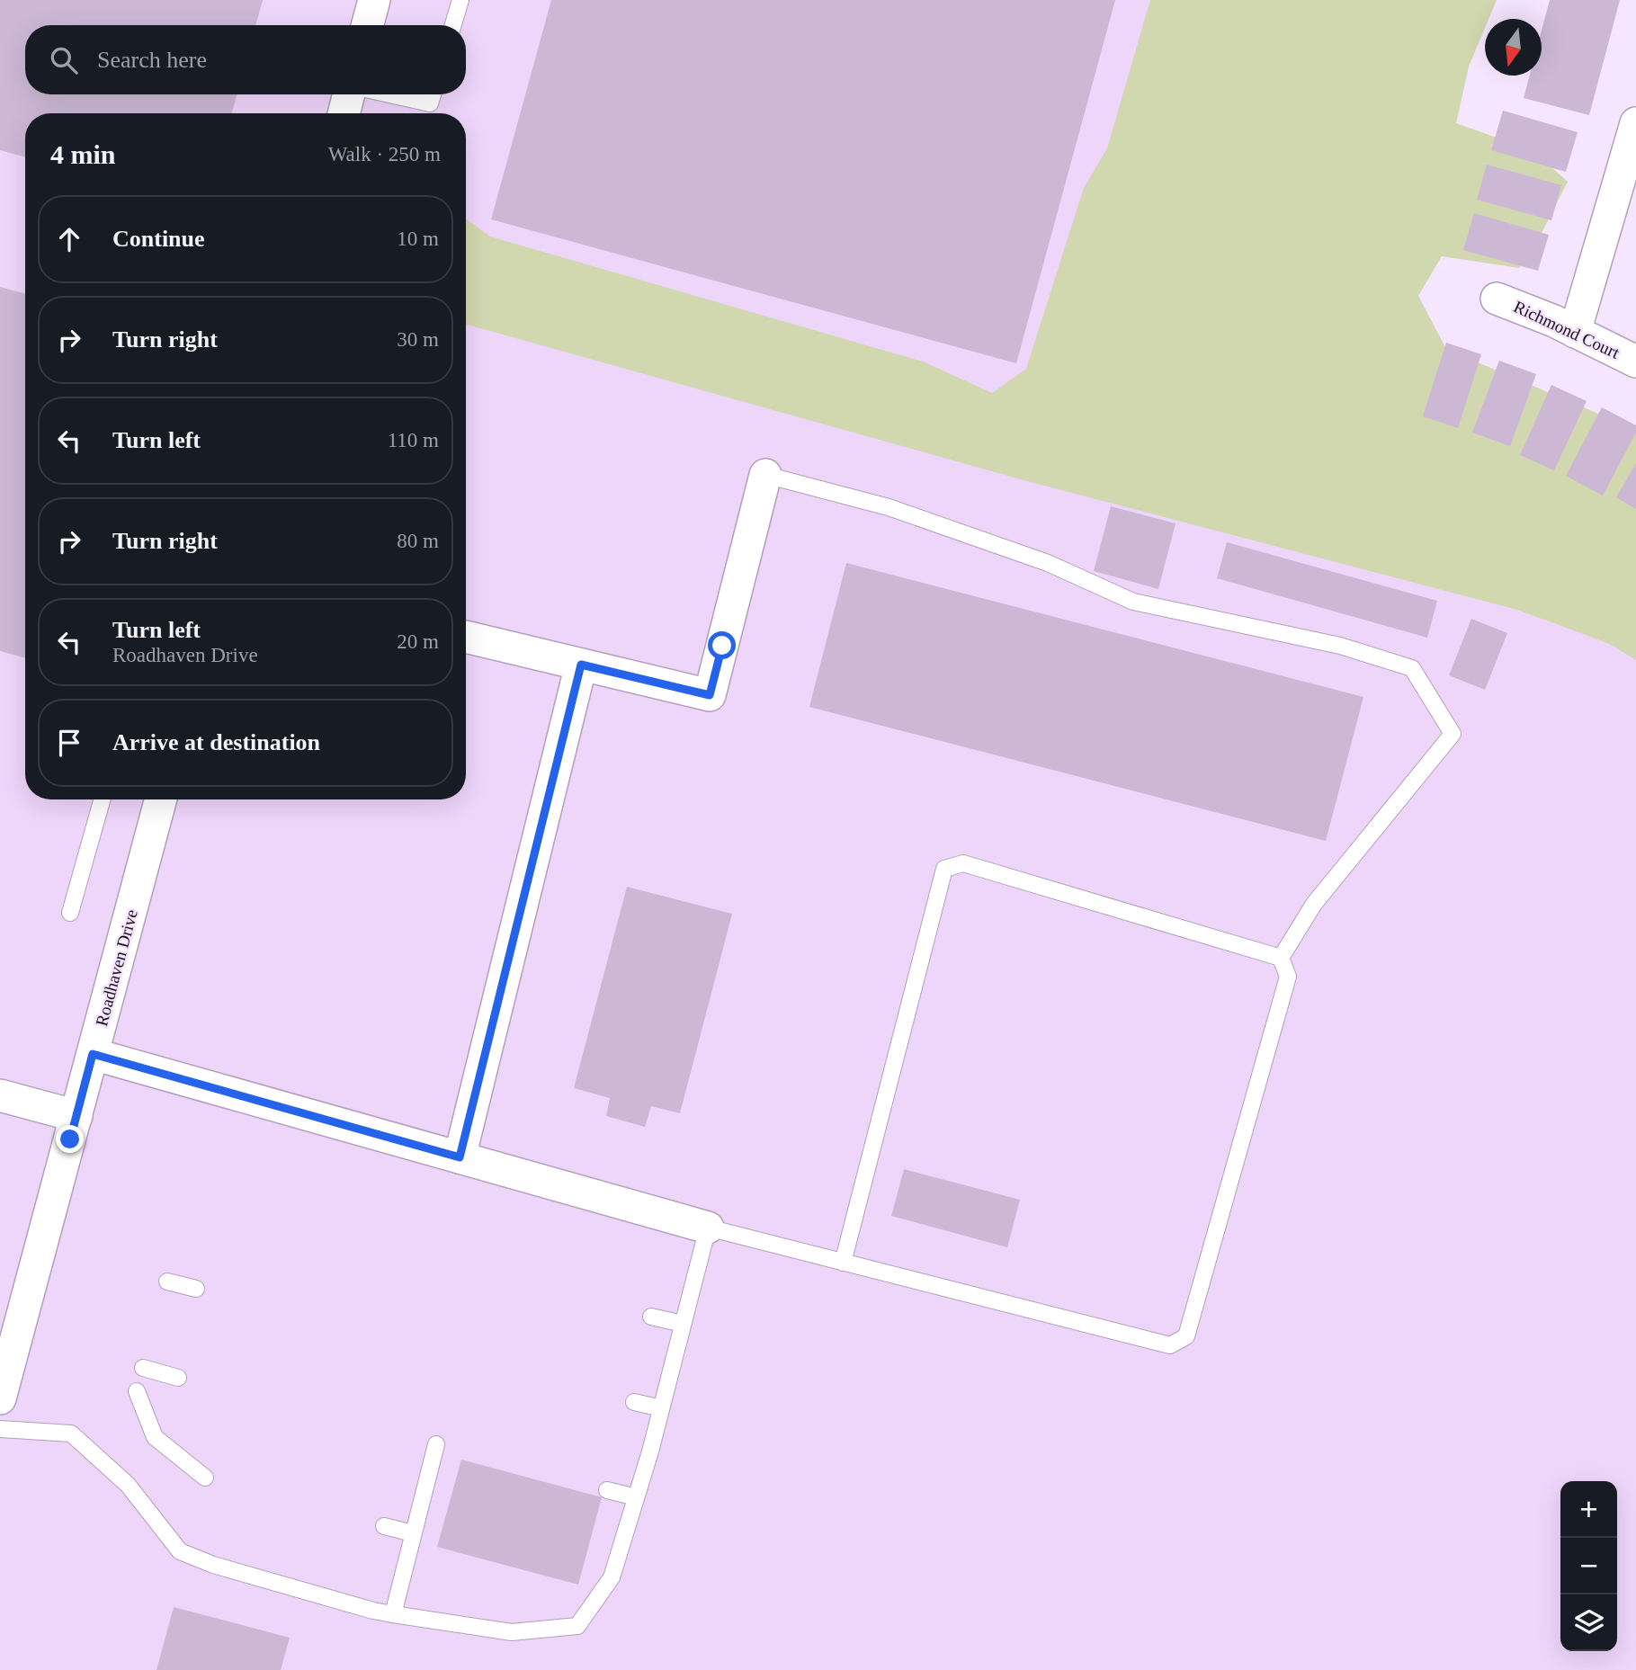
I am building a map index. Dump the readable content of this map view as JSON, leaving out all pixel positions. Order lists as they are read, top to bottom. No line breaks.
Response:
{"streets":{"street":["Richmond Court","Roadhaven Drive"]},"north":"bottom","page":{"search":"Search here","heading":["4 min","Walk · 250 m"],"list":[["Continue","10 m"],["Turn right","30 m"],["Turn left","110 m"],["Turn right","80 m"],["Turn left","Roadhaven Drive","20 m"],"Arrive at destination"],"map_buttons":["+","−"]}}
